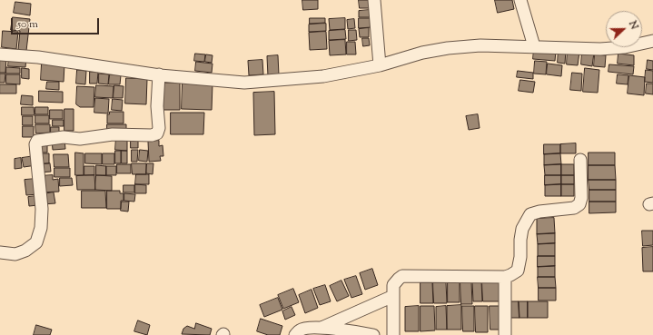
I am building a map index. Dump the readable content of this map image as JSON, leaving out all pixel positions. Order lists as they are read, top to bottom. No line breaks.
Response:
{"scale_bar":"50 m","north":"right"}
